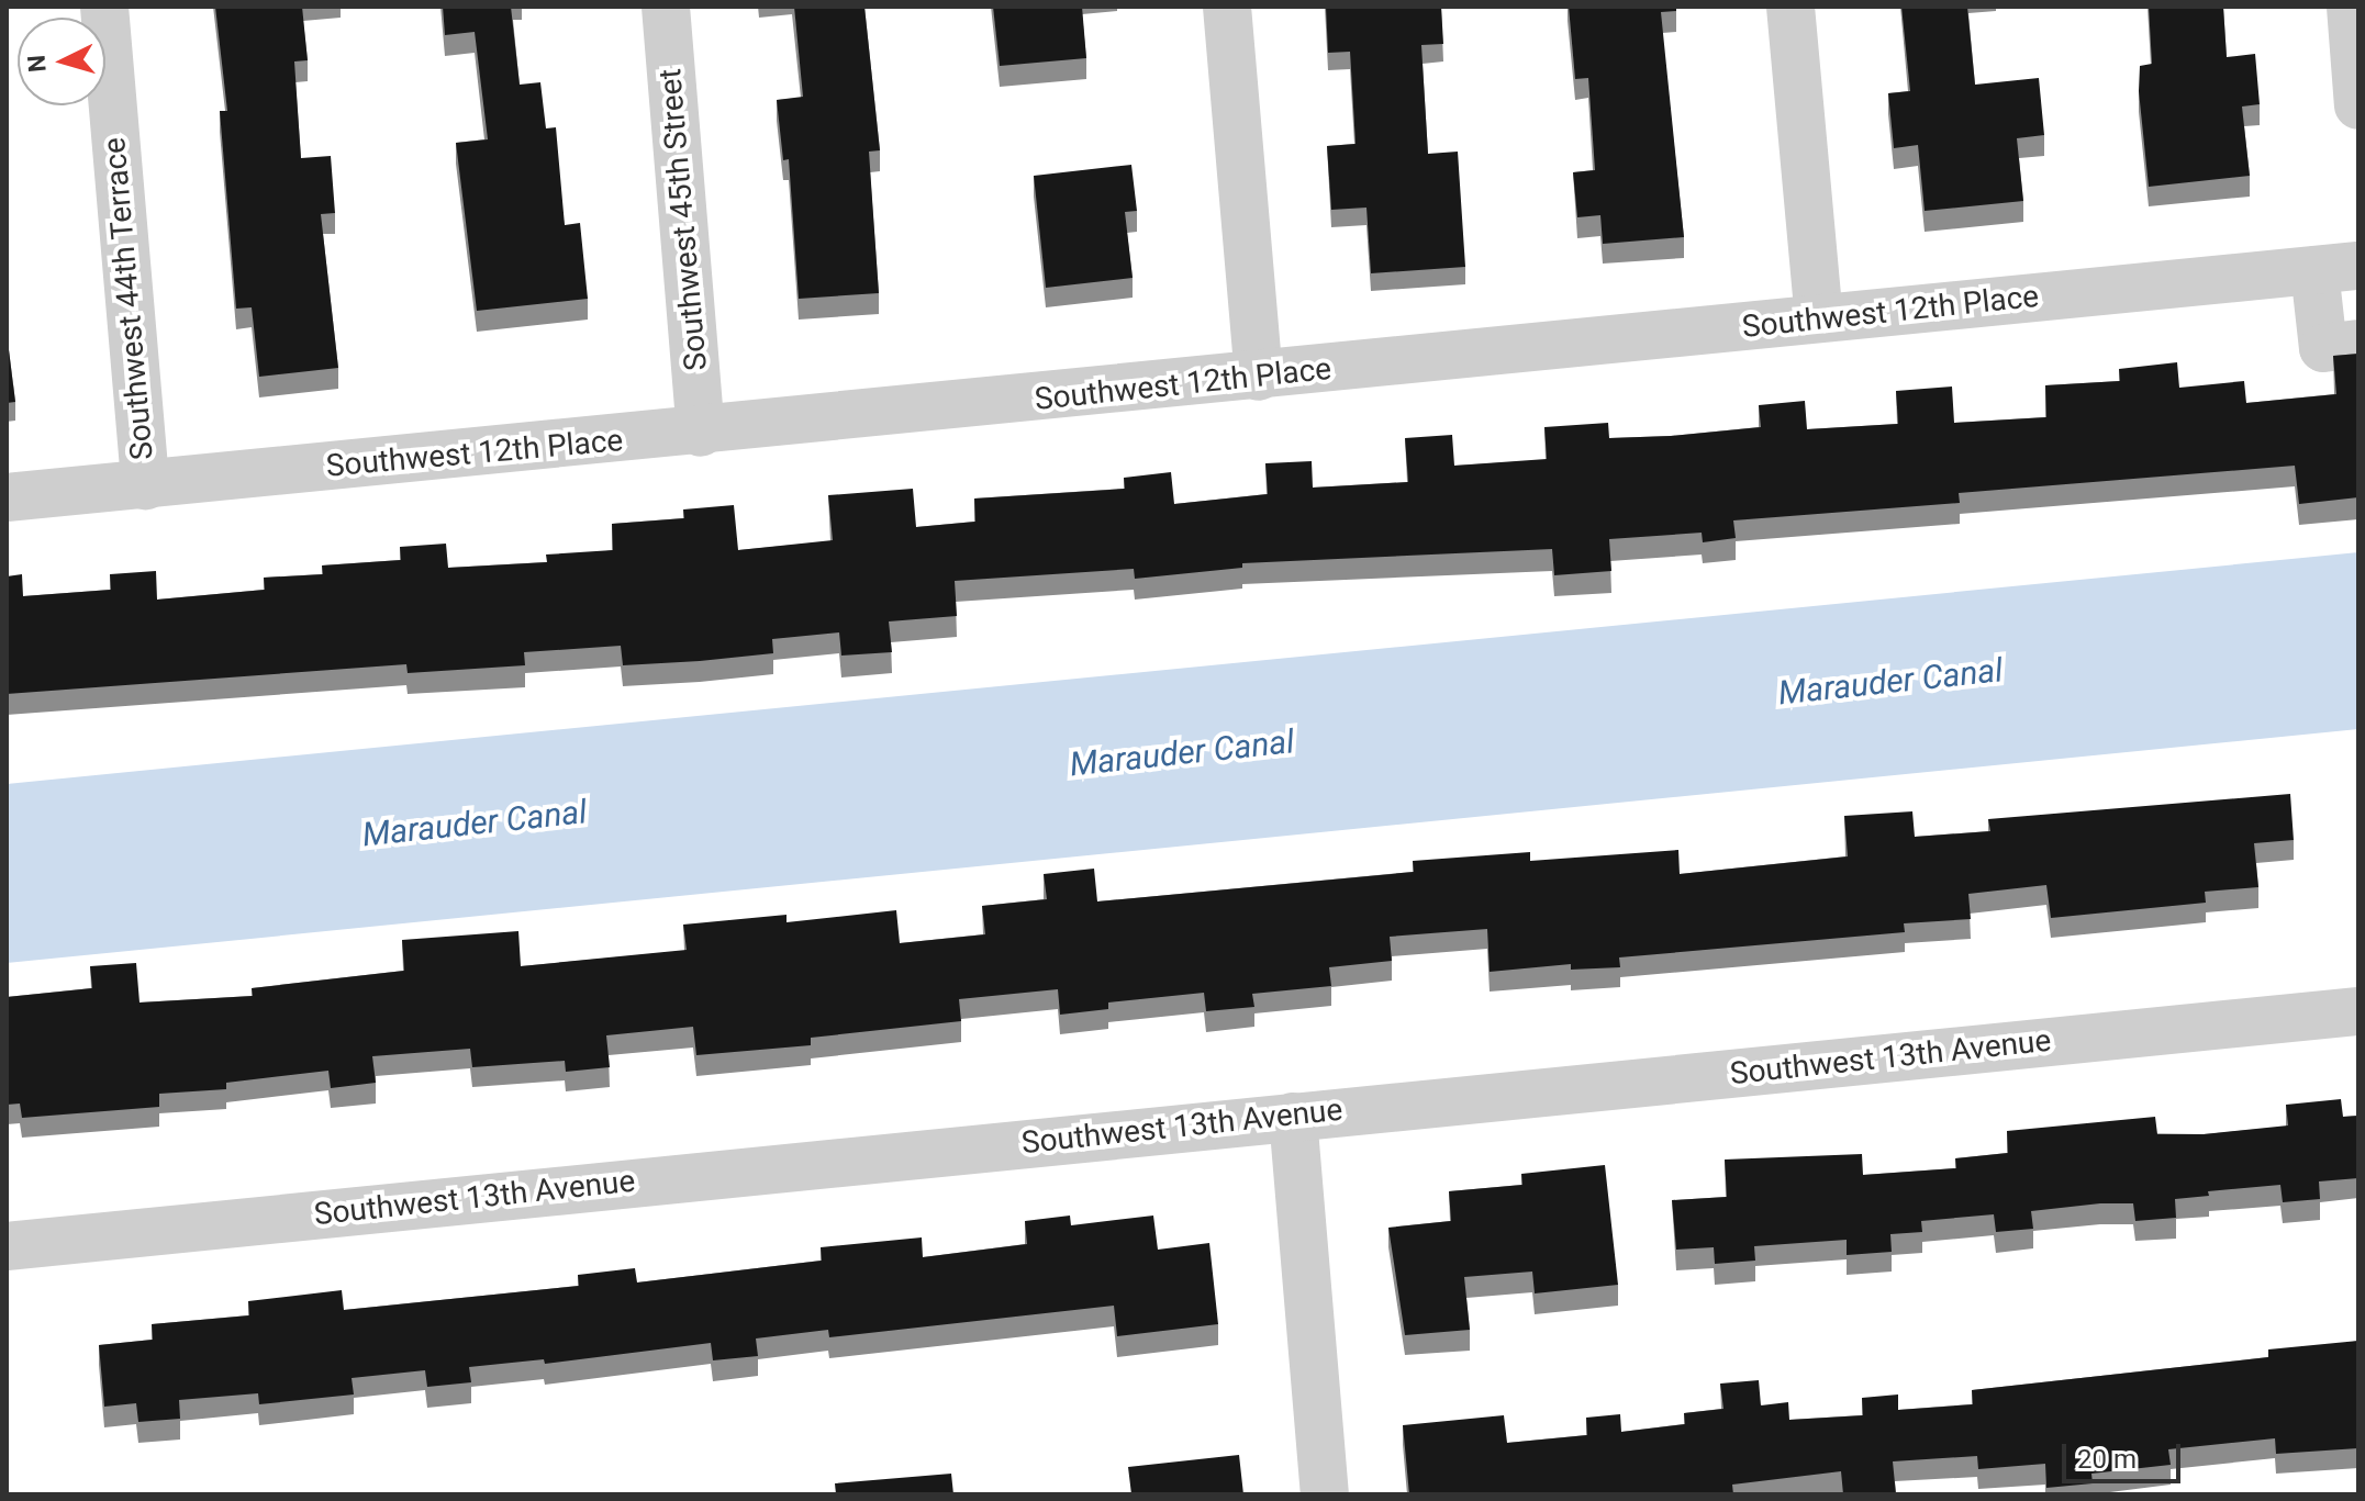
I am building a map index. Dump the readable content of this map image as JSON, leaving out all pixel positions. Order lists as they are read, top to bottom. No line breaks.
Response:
{"streets":{"street":["Southwest 45th Street","Southwest 44th Terrace","Southwest 12th Place","Southwest 13th Avenue"]},"crossings":[["Southwest 45th Street","Southwest 12th Place"],["Southwest 44th Terrace","Southwest 12th Place"]],"water":["Marauder Canal"],"scale_bar":"20 m","north":"left"}
